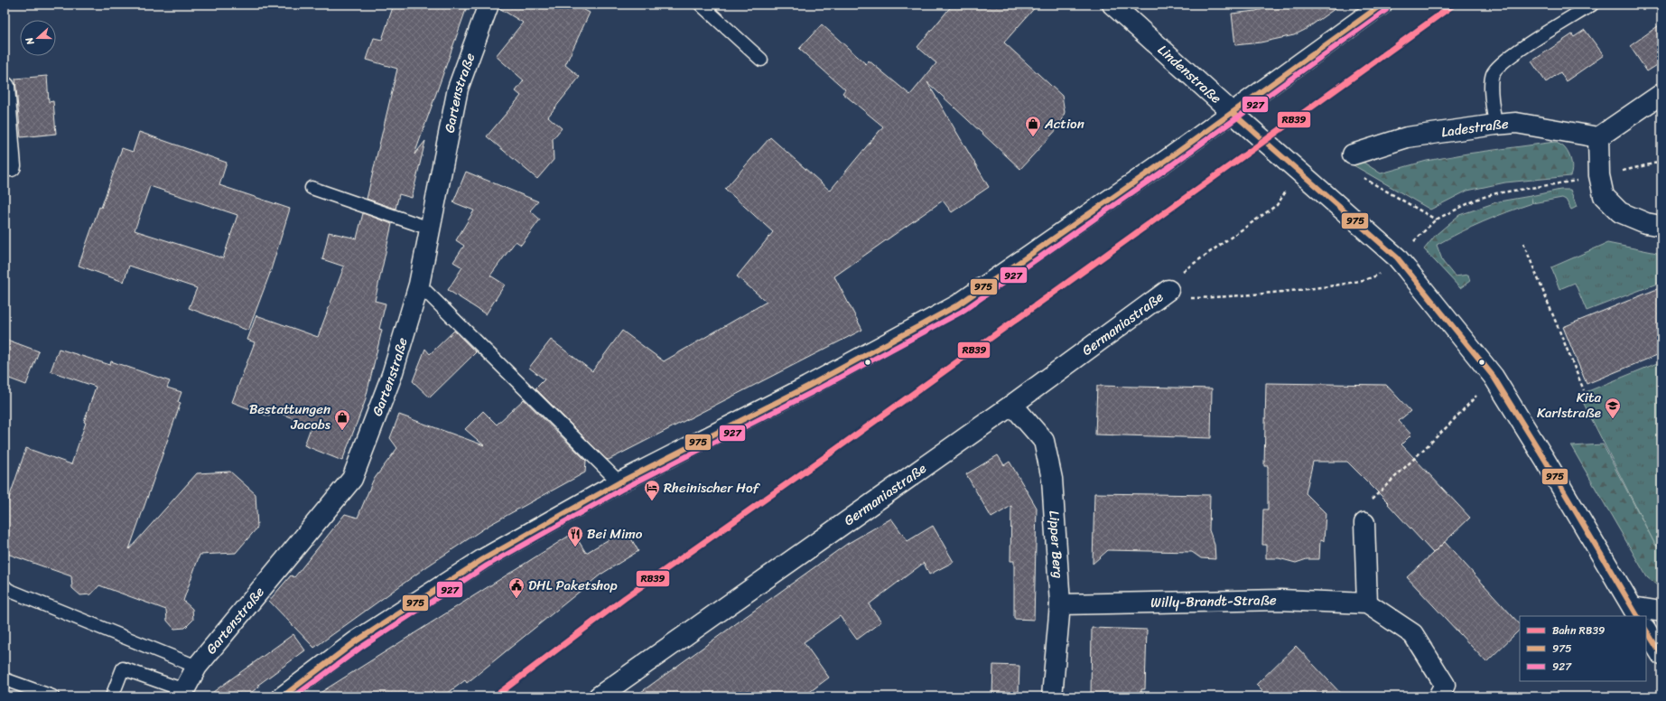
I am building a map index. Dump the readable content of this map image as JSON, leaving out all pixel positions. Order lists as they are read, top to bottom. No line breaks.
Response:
{"streets":{"street":["Lindenstraße","Gartenstraße","Ladestraße","Germaniastraße","Lipper Berg","Willy-Brandt-Straße"]},"crossings":[["Germaniastraße","Lipper Berg"],["Lipper Berg","Willy-Brandt-Straße"]],"places":{"shop":["Action","Bestattungen Jacobs"],"school or university":["Kita Karlstraße"],"hotel":["Rheinischer Hof"],"restaurant":["Bei Mimo"],"public building":["DHL Paketshop"]},"lines":["rail line RB39","transit line 975","transit line 927"],"legend":["Bahn RB39","975","927"],"north":"left"}
